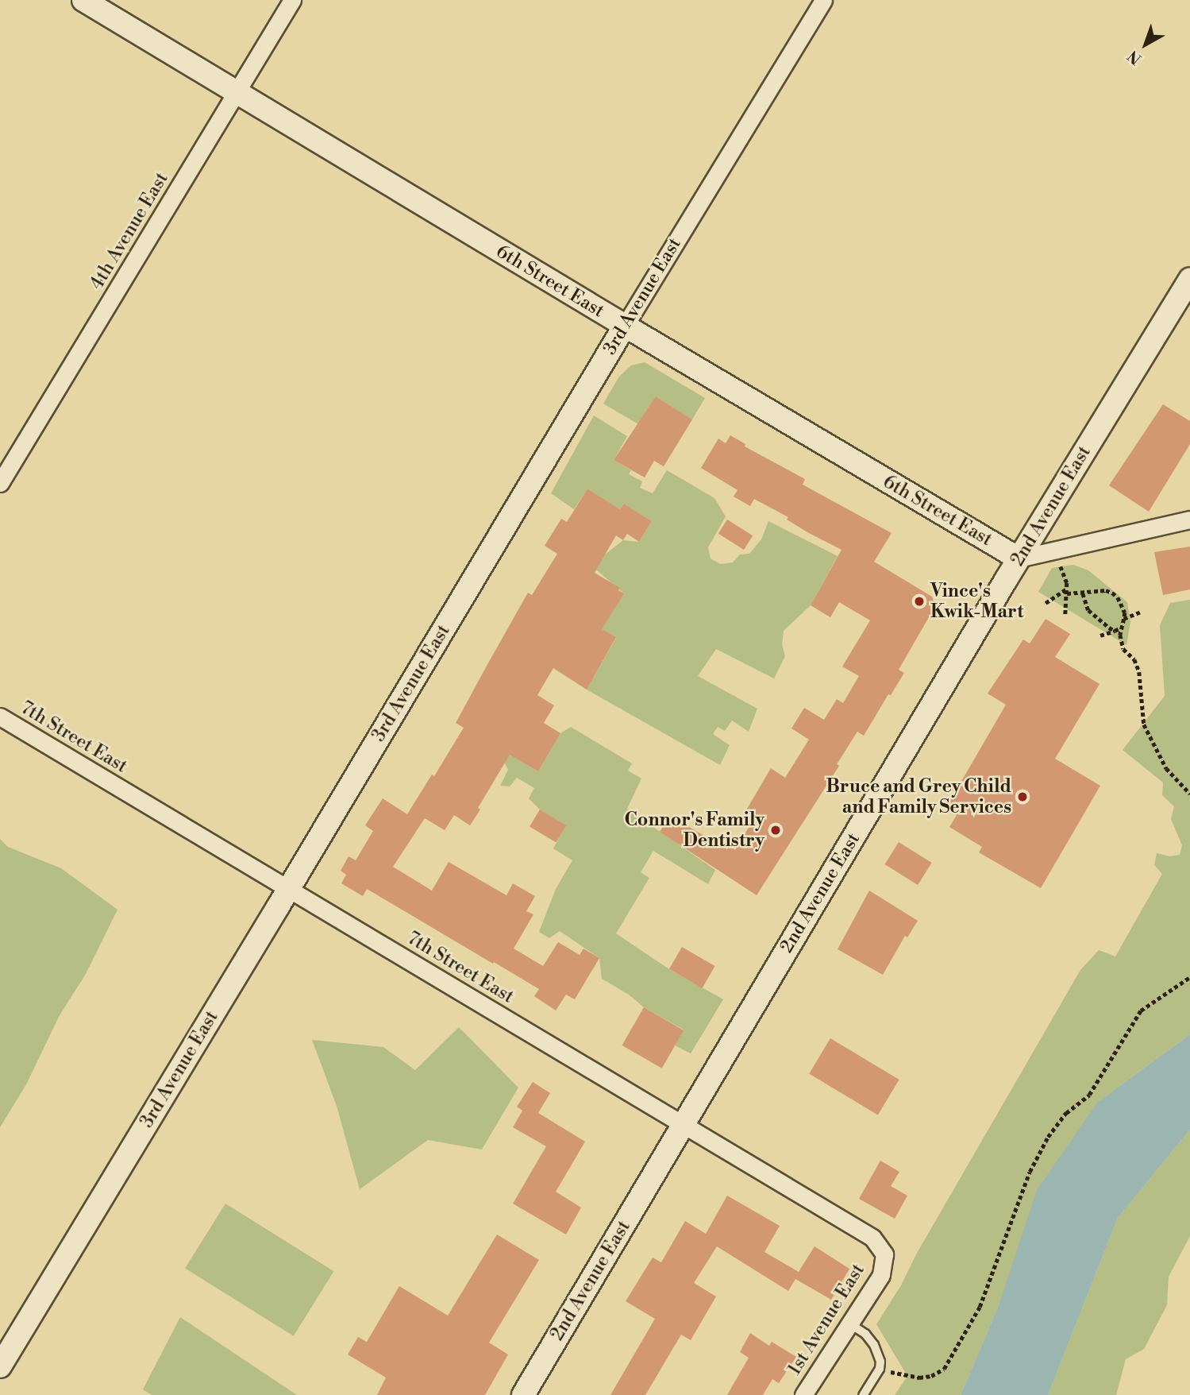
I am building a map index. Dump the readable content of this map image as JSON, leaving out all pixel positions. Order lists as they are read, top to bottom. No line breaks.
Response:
{"streets":{"main road":["6th Street East","3rd Avenue East","2nd Avenue East"],"street":["4th Avenue East","7th Street East","1st Avenue East"]},"crossings":[["4th Avenue East","6th Street East"],["6th Street East","3rd Avenue East"],["6th Street East","2nd Avenue East"],["3rd Avenue East","7th Street East"],["2nd Avenue East","7th Street East"],["7th Street East","1st Avenue East"]],"places":["Vince's Kwik-Mart","Bruce and Grey Child and Family Services","Connor's Family Dentistry"],"north":"bottom left"}
